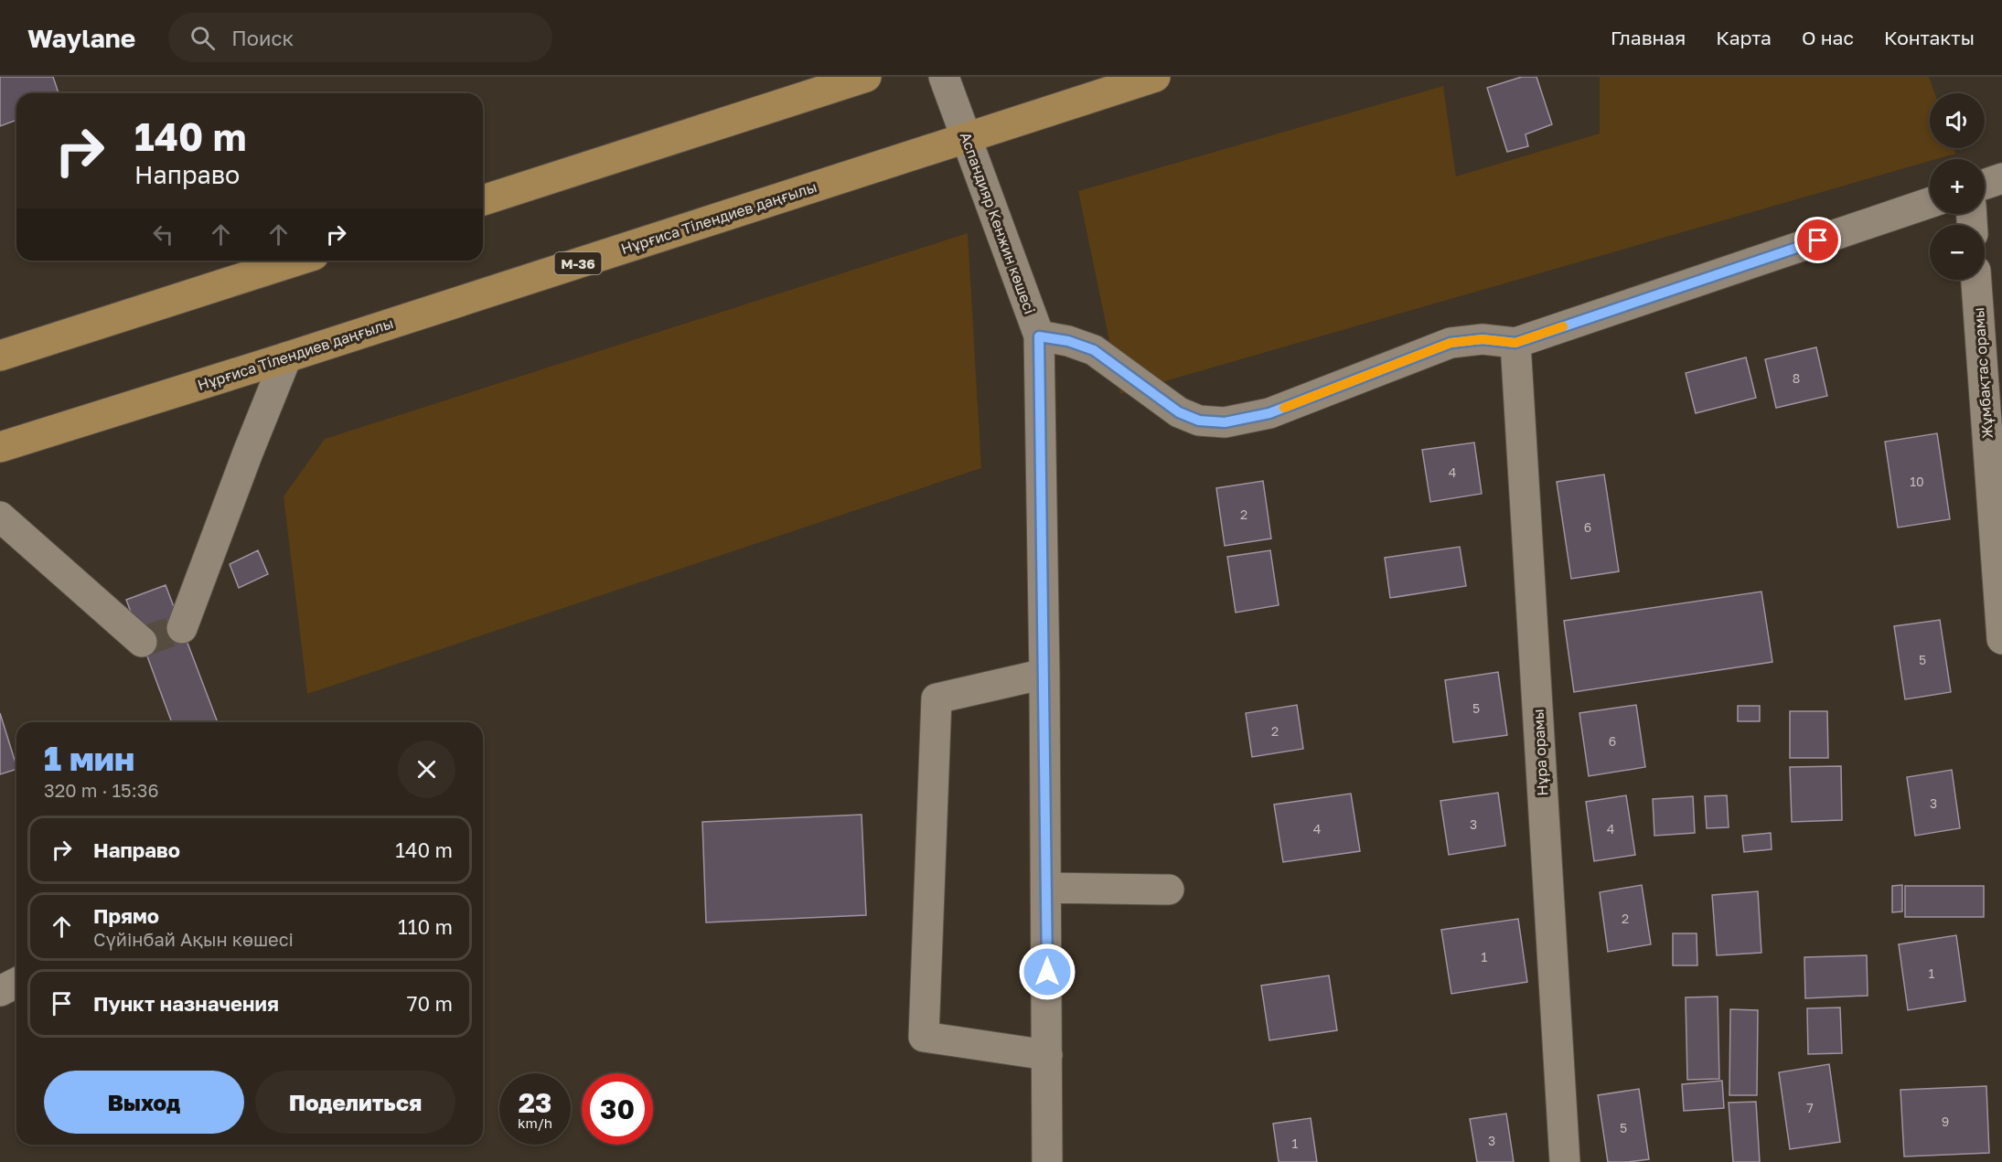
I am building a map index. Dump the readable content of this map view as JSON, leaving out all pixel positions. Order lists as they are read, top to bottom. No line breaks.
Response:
{"streets":{"main road":["Нұрғиса Тілендиев даңғылы","M-36"],"street":["Аспандияр Кенжин көшесі","Жұмбақтас орамы","Нұра орамы"]},"crossings":[["Нұрғиса Тілендиев даңғылы","Аспандияр Кенжин көшесі"]],"house_numbers":["8","4","10","2","6","5","5","2","6","3","3","4","4","2","1","1","7","9","5","3","1"],"page":{"header":"Waylane","search":"Поиск","nav":["Главная","Карта","О нас","Контакты"],"map_buttons":["+","−"],"turn":["140 m","Направо"],"heading":["1 мин","320 m · 15:36"],"list":[{"name":"Направо","value":"140 m"},{"name":"Прямо","note":"Сүйінбай Ақын көшесі","value":"110 m"},{"name":"Пункт назначения","value":"70 m"}],"buttons":["Выход","Поделиться"],"speed":"23 km/h","limit":"30"}}
